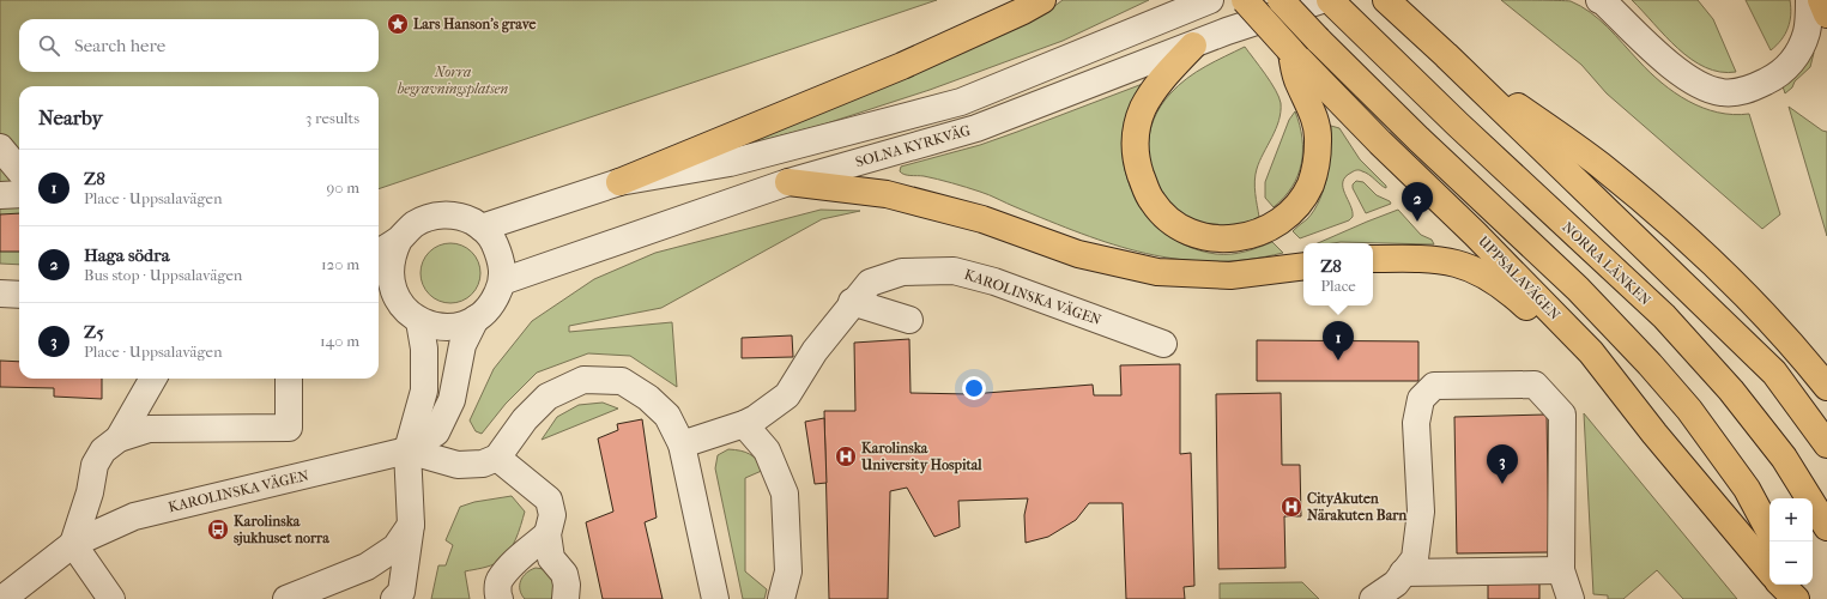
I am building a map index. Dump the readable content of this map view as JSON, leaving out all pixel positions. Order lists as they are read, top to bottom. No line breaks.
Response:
{"streets":{"main road":["NORRA LÄNKEN","UPPSALAVÄGEN"],"street":["SOLNA KYRKVÄG","KAROLINSKA VÄGEN"]},"crossings":[["SOLNA KYRKVÄG","KAROLINSKA VÄGEN"]],"parks":["Norra begravningsplatsen"],"places":{"place":["Lars Hanson's grave"],"hospital":["Karolinska University Hospital","CityAkuten Närakuten Barn"],"bus stop":["Karolinska sjukhuset norra"]},"page":{"search":"Search here","heading":["Nearby","3 results"],"list":[{"mark":"1","name":"Z8","note":"Place · Uppsalavägen","value":"90 m"},{"mark":"2","name":"Haga södra","note":"Bus stop · Uppsalavägen","value":"120 m"},{"mark":"3","name":"Z5","note":"Place · Uppsalavägen","value":"140 m"}],"pins":["2","1","3"],"popup":["Z8","Place"],"map_buttons":["+","−"]}}
